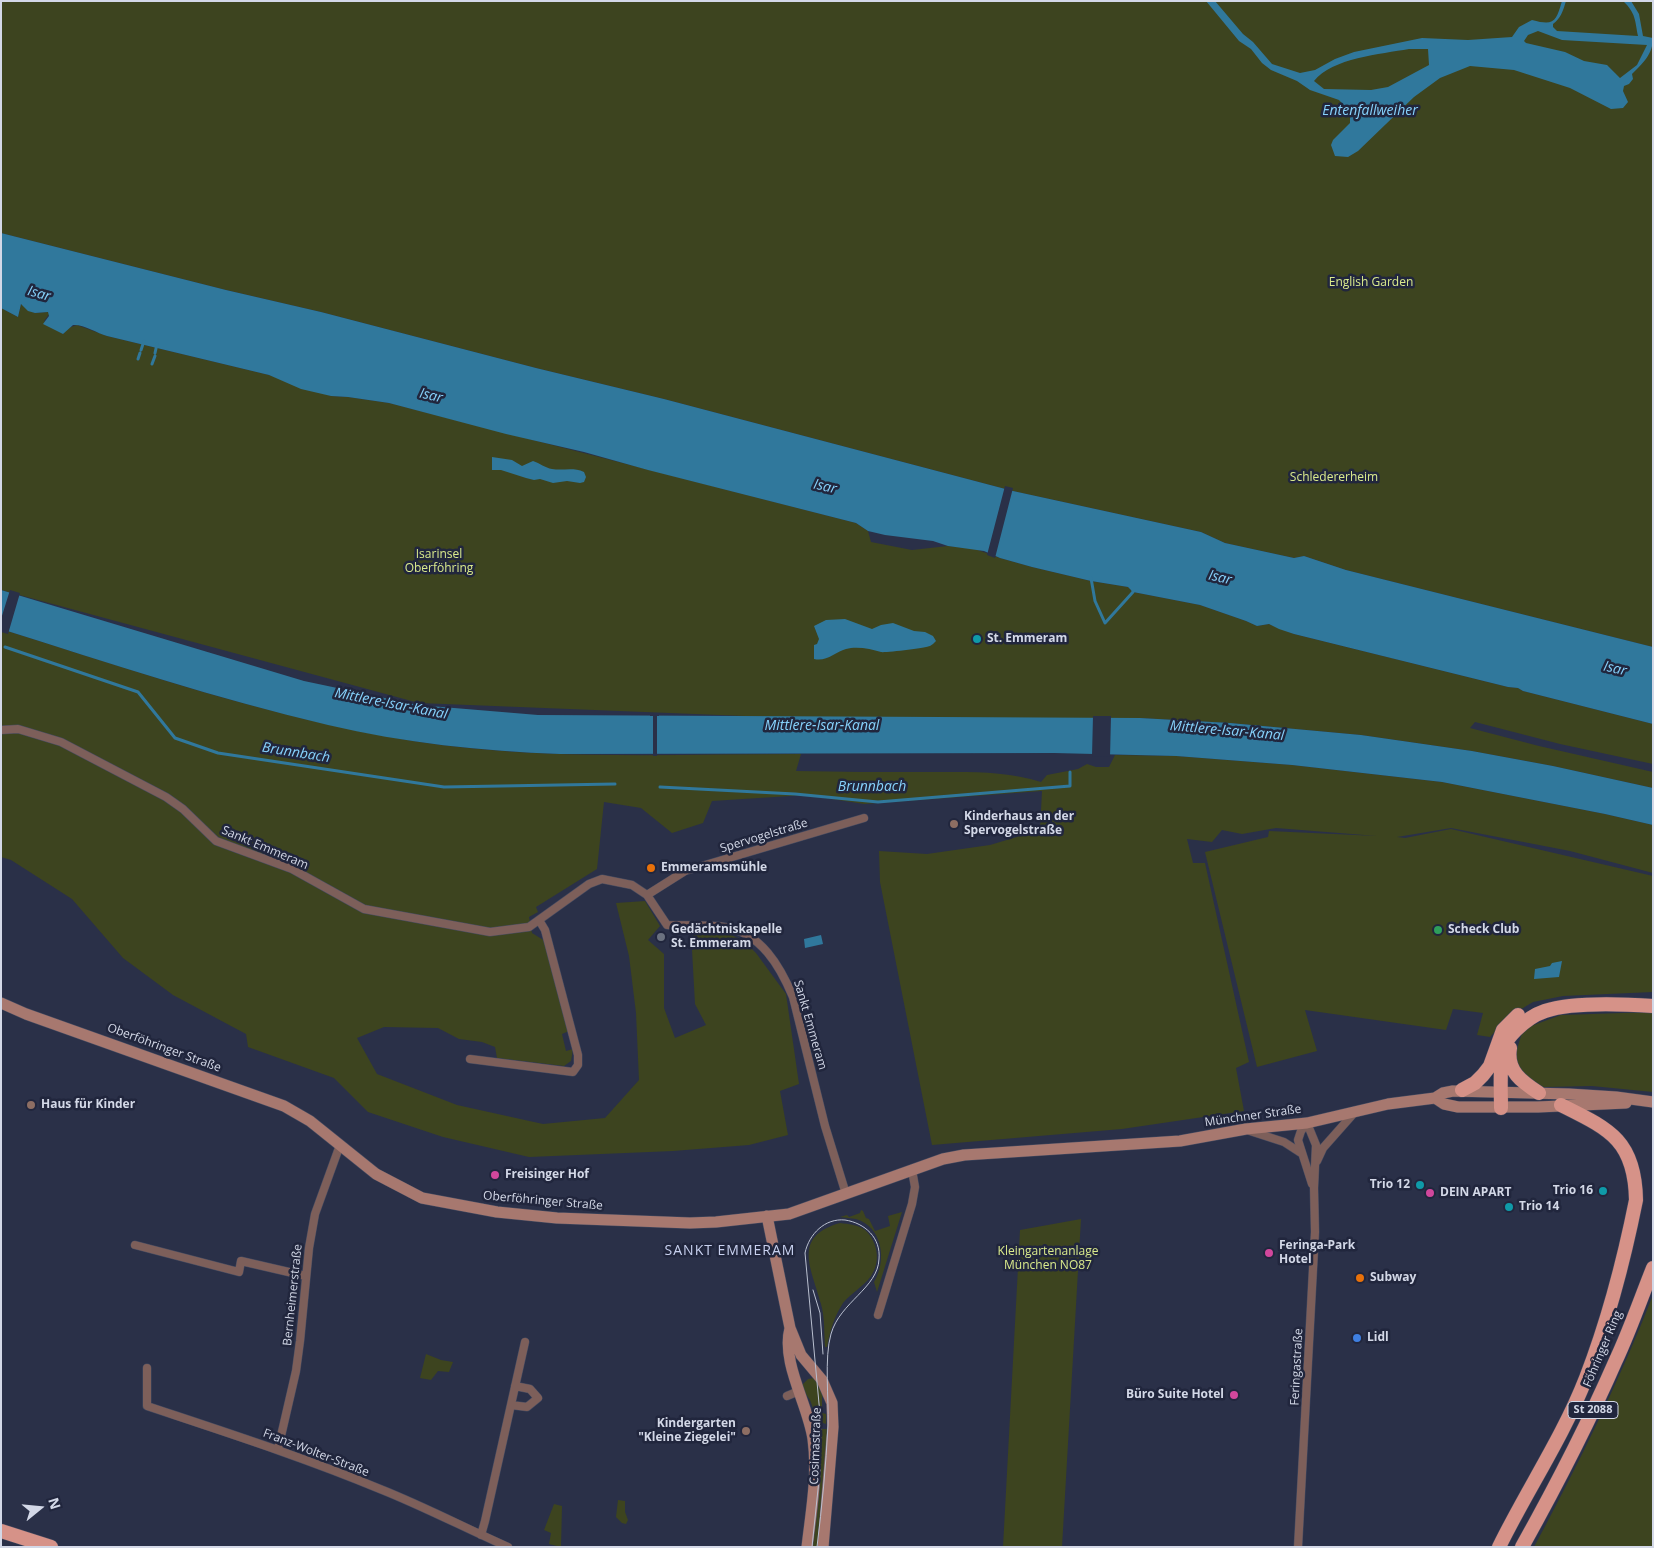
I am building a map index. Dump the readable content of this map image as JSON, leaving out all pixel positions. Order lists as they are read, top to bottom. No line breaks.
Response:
{"streets":{"highway":["Föhringer Ring","St 2088"],"main road":["Oberföhringer Straße","Münchner Straße","Cosimastraße"],"street":["Spervogelstraße","Sankt Emmeram","Bernheimerstraße","Feringastraße","Franz-Wolter-Straße"]},"crossings":[["Spervogelstraße","Sankt Emmeram"],["Sankt Emmeram","Oberföhringer Straße"],["Oberföhringer Straße","Münchner Straße"],["Oberföhringer Straße","Bernheimerstraße"],["Oberföhringer Straße","Cosimastraße"],["Münchner Straße","Feringastraße"],["Bernheimerstraße","Franz-Wolter-Straße"]],"districts":["SANKT EMMERAM"],"water":["Entenfallweiher","Isar","Mittlere-Isar-Kanal","Brunnbach"],"parks":["English Garden","Schledererheim","Isarinsel Oberföhring","Kleingartenanlage München NO87"],"places":["St. Emmeram","Kinderhaus an der Spervogelstraße","Emmeramsmühle","Scheck Club","Gedächtniskapelle St. Emmeram","Haus für Kinder","Freisinger Hof","Trio 12","Trio 16","DEIN APART","Trio 14","Feringa-Park Hotel","Subway","Lidl","Büro Suite Hotel","Kindergarten \"Kleine Ziegelei\""],"north":"right"}
